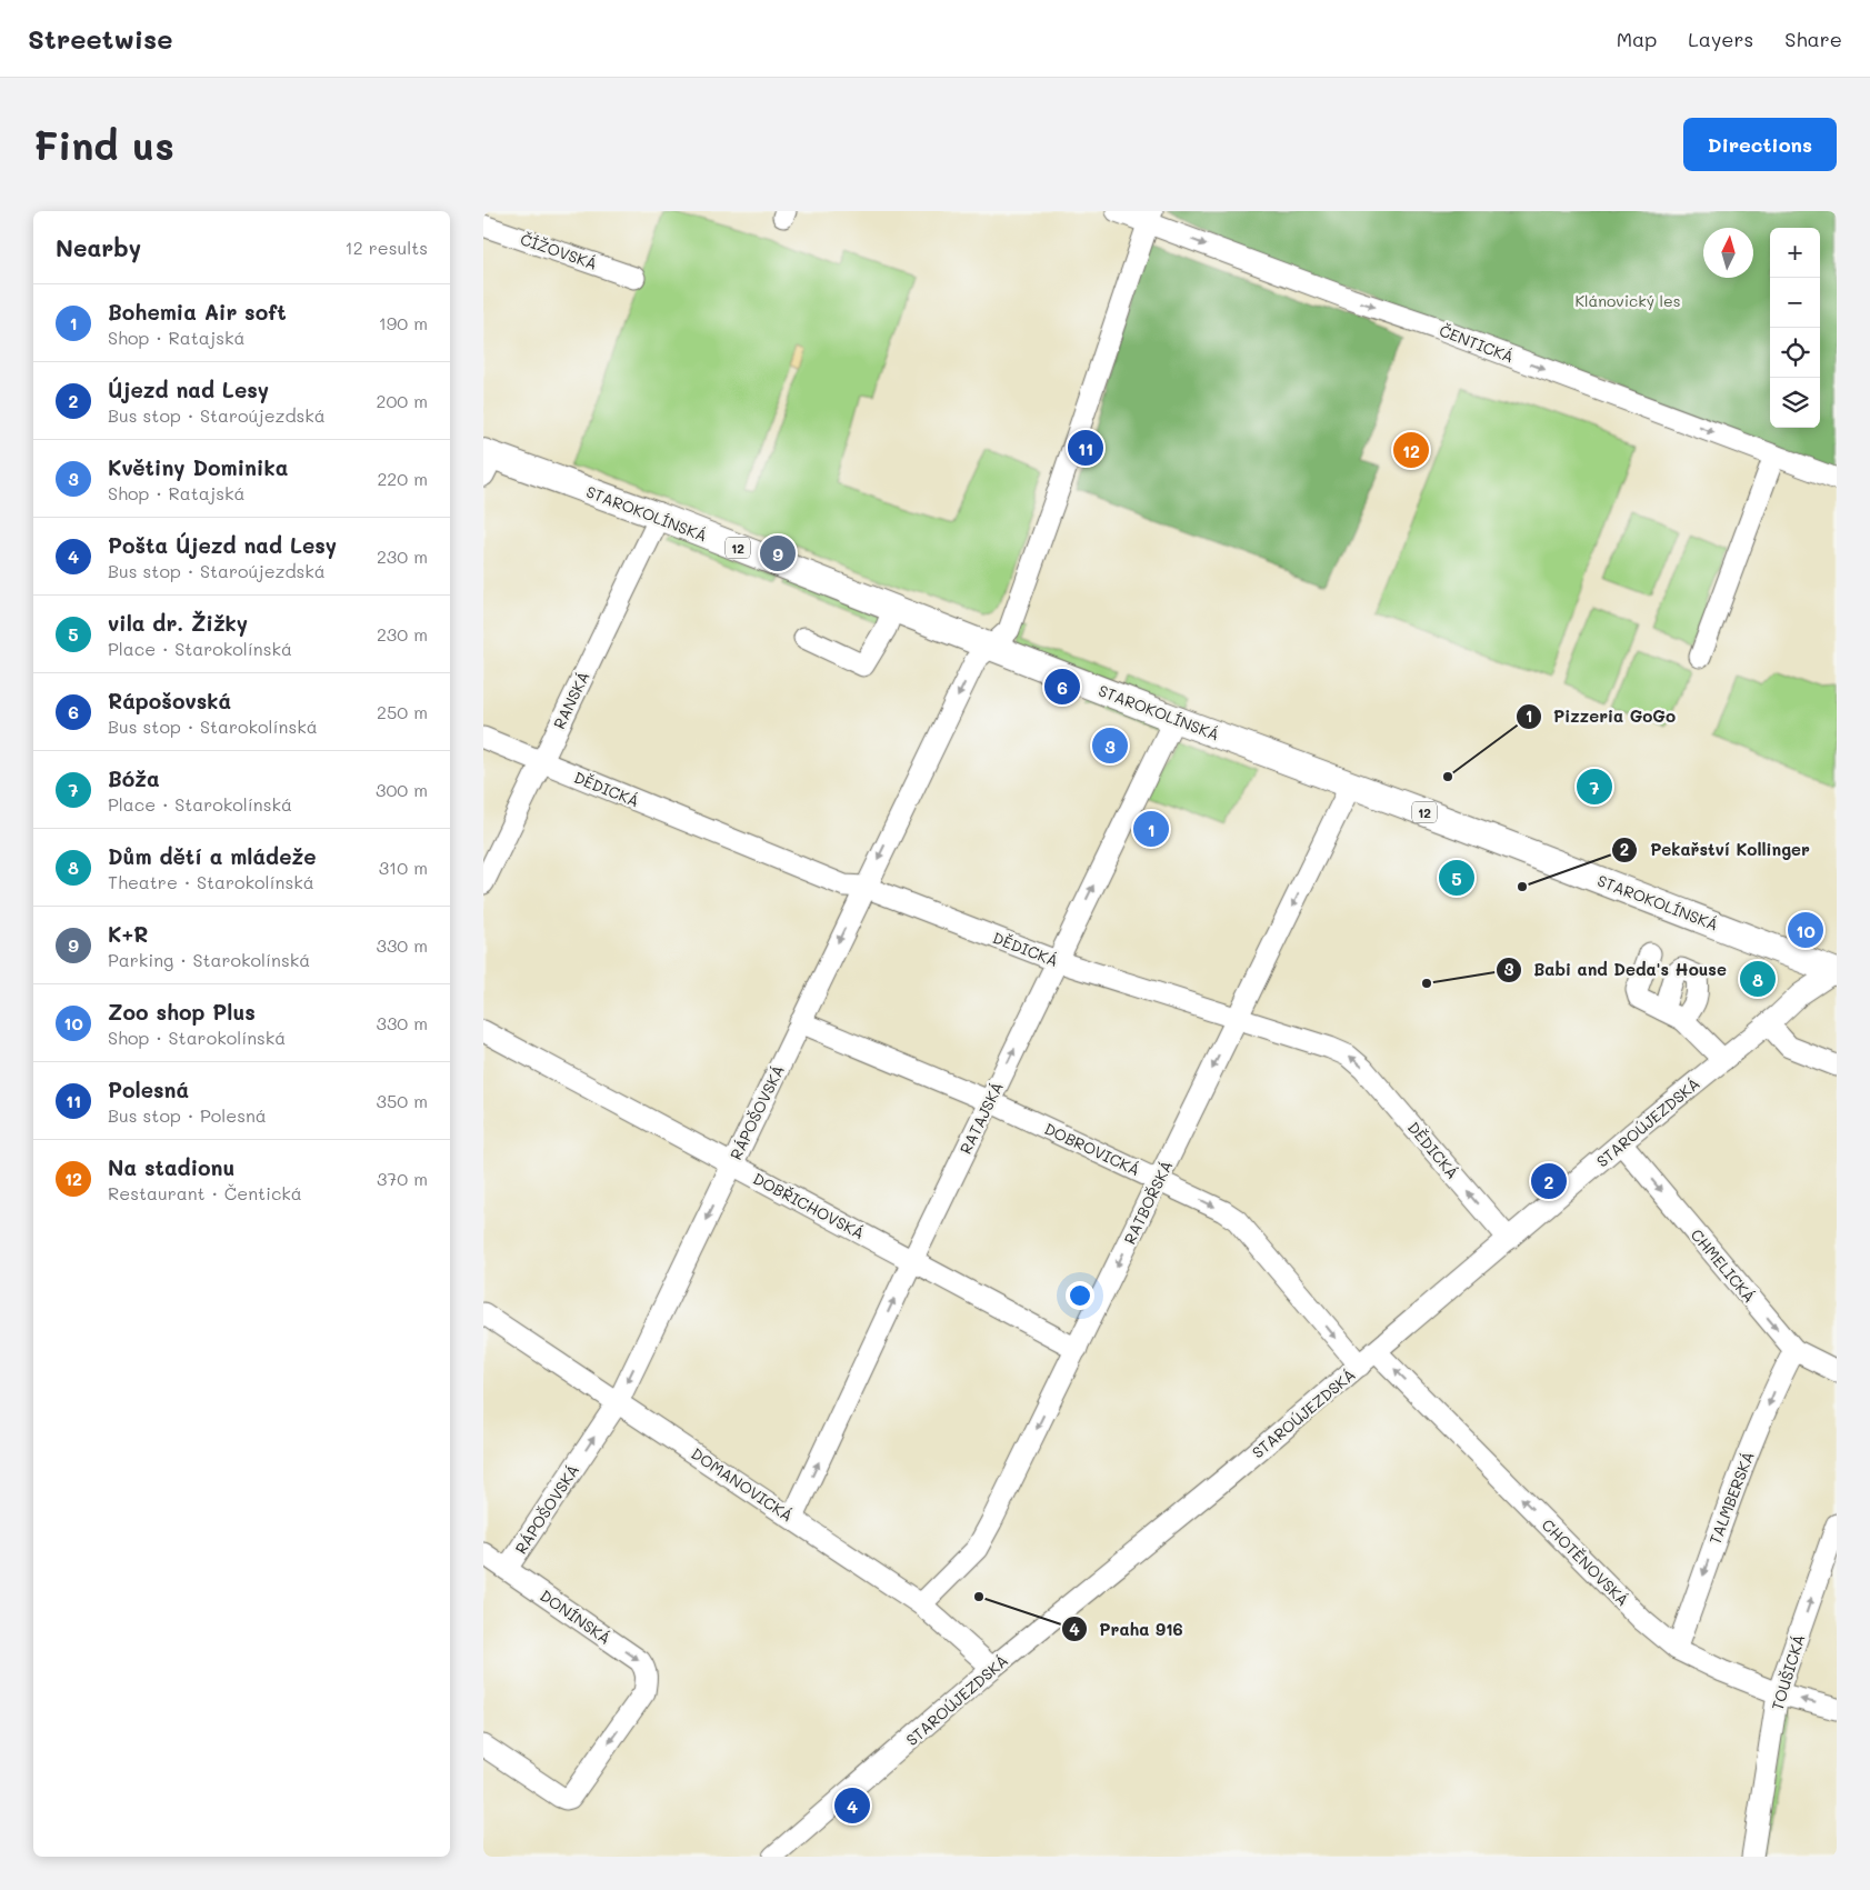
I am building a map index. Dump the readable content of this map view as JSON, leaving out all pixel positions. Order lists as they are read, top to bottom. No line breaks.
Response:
{"streets":{"main road":["STAROKOLÍNSKÁ","12"],"street":["ČÍŽOVSKÁ","ČENTICKÁ","RANSKÁ","DĚDICKÁ","RÁPOŠOVSKÁ","RATAJSKÁ","STAROÚJEZDSKÁ","DOBROVICKÁ","RATBOŘSKÁ","DOBŘICHOVSKÁ","CHMELICKÁ","DOMANOVICKÁ","TALMBERSKÁ","CHOTĚNOVSKÁ","DONÍNSKÁ","TOUŠICKÁ"]},"crossings":[["ČENTICKÁ","RÁPOŠOVSKÁ"],["STAROKOLÍNSKÁ","RANSKÁ"],["STAROKOLÍNSKÁ","RÁPOŠOVSKÁ"],["STAROKOLÍNSKÁ","RATAJSKÁ"],["STAROKOLÍNSKÁ","STAROÚJEZDSKÁ"],["STAROKOLÍNSKÁ","RATBOŘSKÁ"],["RANSKÁ","DĚDICKÁ"],["DĚDICKÁ","RÁPOŠOVSKÁ"],["DĚDICKÁ","RATAJSKÁ"],["DĚDICKÁ","STAROÚJEZDSKÁ"],["DĚDICKÁ","RATBOŘSKÁ"],["RÁPOŠOVSKÁ","DOBROVICKÁ"],["RÁPOŠOVSKÁ","DOBŘICHOVSKÁ"],["RÁPOŠOVSKÁ","DOMANOVICKÁ"],["RÁPOŠOVSKÁ","DONÍNSKÁ"],["RATAJSKÁ","DOBROVICKÁ"],["RATAJSKÁ","DOBŘICHOVSKÁ"],["RATAJSKÁ","DOMANOVICKÁ"],["STAROÚJEZDSKÁ","DOBROVICKÁ"],["STAROÚJEZDSKÁ","CHMELICKÁ"],["STAROÚJEZDSKÁ","DOMANOVICKÁ"],["STAROÚJEZDSKÁ","CHOTĚNOVSKÁ"],["DOBROVICKÁ","RATBOŘSKÁ"],["RATBOŘSKÁ","DOBŘICHOVSKÁ"],["RATBOŘSKÁ","DOMANOVICKÁ"],["CHMELICKÁ","TALMBERSKÁ"],["TALMBERSKÁ","CHOTĚNOVSKÁ"],["CHOTĚNOVSKÁ","TOUŠICKÁ"]],"one_way":["ČENTICKÁ","RATAJSKÁ","DOBROVICKÁ","RATBOŘSKÁ","CHMELICKÁ","TALMBERSKÁ","CHOTĚNOVSKÁ","TOUŠICKÁ"],"parks":["Klánovický les"],"places":["Pizzeria GoGo","Pekařství Kollinger","Babi and Deda's House","Praha 916"],"north":"top","page":{"header":"Streetwise","nav":["Map","Layers","Share"],"buttons":"Directions","title":"Find us","heading":["Nearby","12 results"],"map_buttons":["+","−"],"list":[{"mark":"1","name":"Bohemia Air soft","note":"Shop · Ratajská","value":"190 m"},{"mark":"2","name":"Újezd nad Lesy","note":"Bus stop · Staroújezdská","value":"200 m"},{"mark":"3","name":"Květiny Dominika","note":"Shop · Ratajská","value":"220 m"},{"mark":"4","name":"Pošta Újezd nad Lesy","note":"Bus stop · Staroújezdská","value":"230 m"},{"mark":"5","name":"vila dr. Žižky","note":"Place · Starokolínská","value":"230 m"},{"mark":"6","name":"Rápošovská","note":"Bus stop · Starokolínská","value":"250 m"},{"mark":"7","name":"Bóža","note":"Place · Starokolínská","value":"300 m"},{"mark":"8","name":"Dům dětí a mládeže","note":"Theatre · Starokolínská","value":"310 m"},{"mark":"9","name":"K+R","note":"Parking · Starokolínská","value":"330 m"},{"mark":"10","name":"Zoo shop Plus","note":"Shop · Starokolínská","value":"330 m"},{"mark":"11","name":"Polesná","note":"Bus stop · Polesná","value":"350 m"},{"mark":"12","name":"Na stadionu","note":"Restaurant · Čentická","value":"370 m"}],"pins":["11","12","9","6","3","7","1","5","10","8","2","4"]}}
